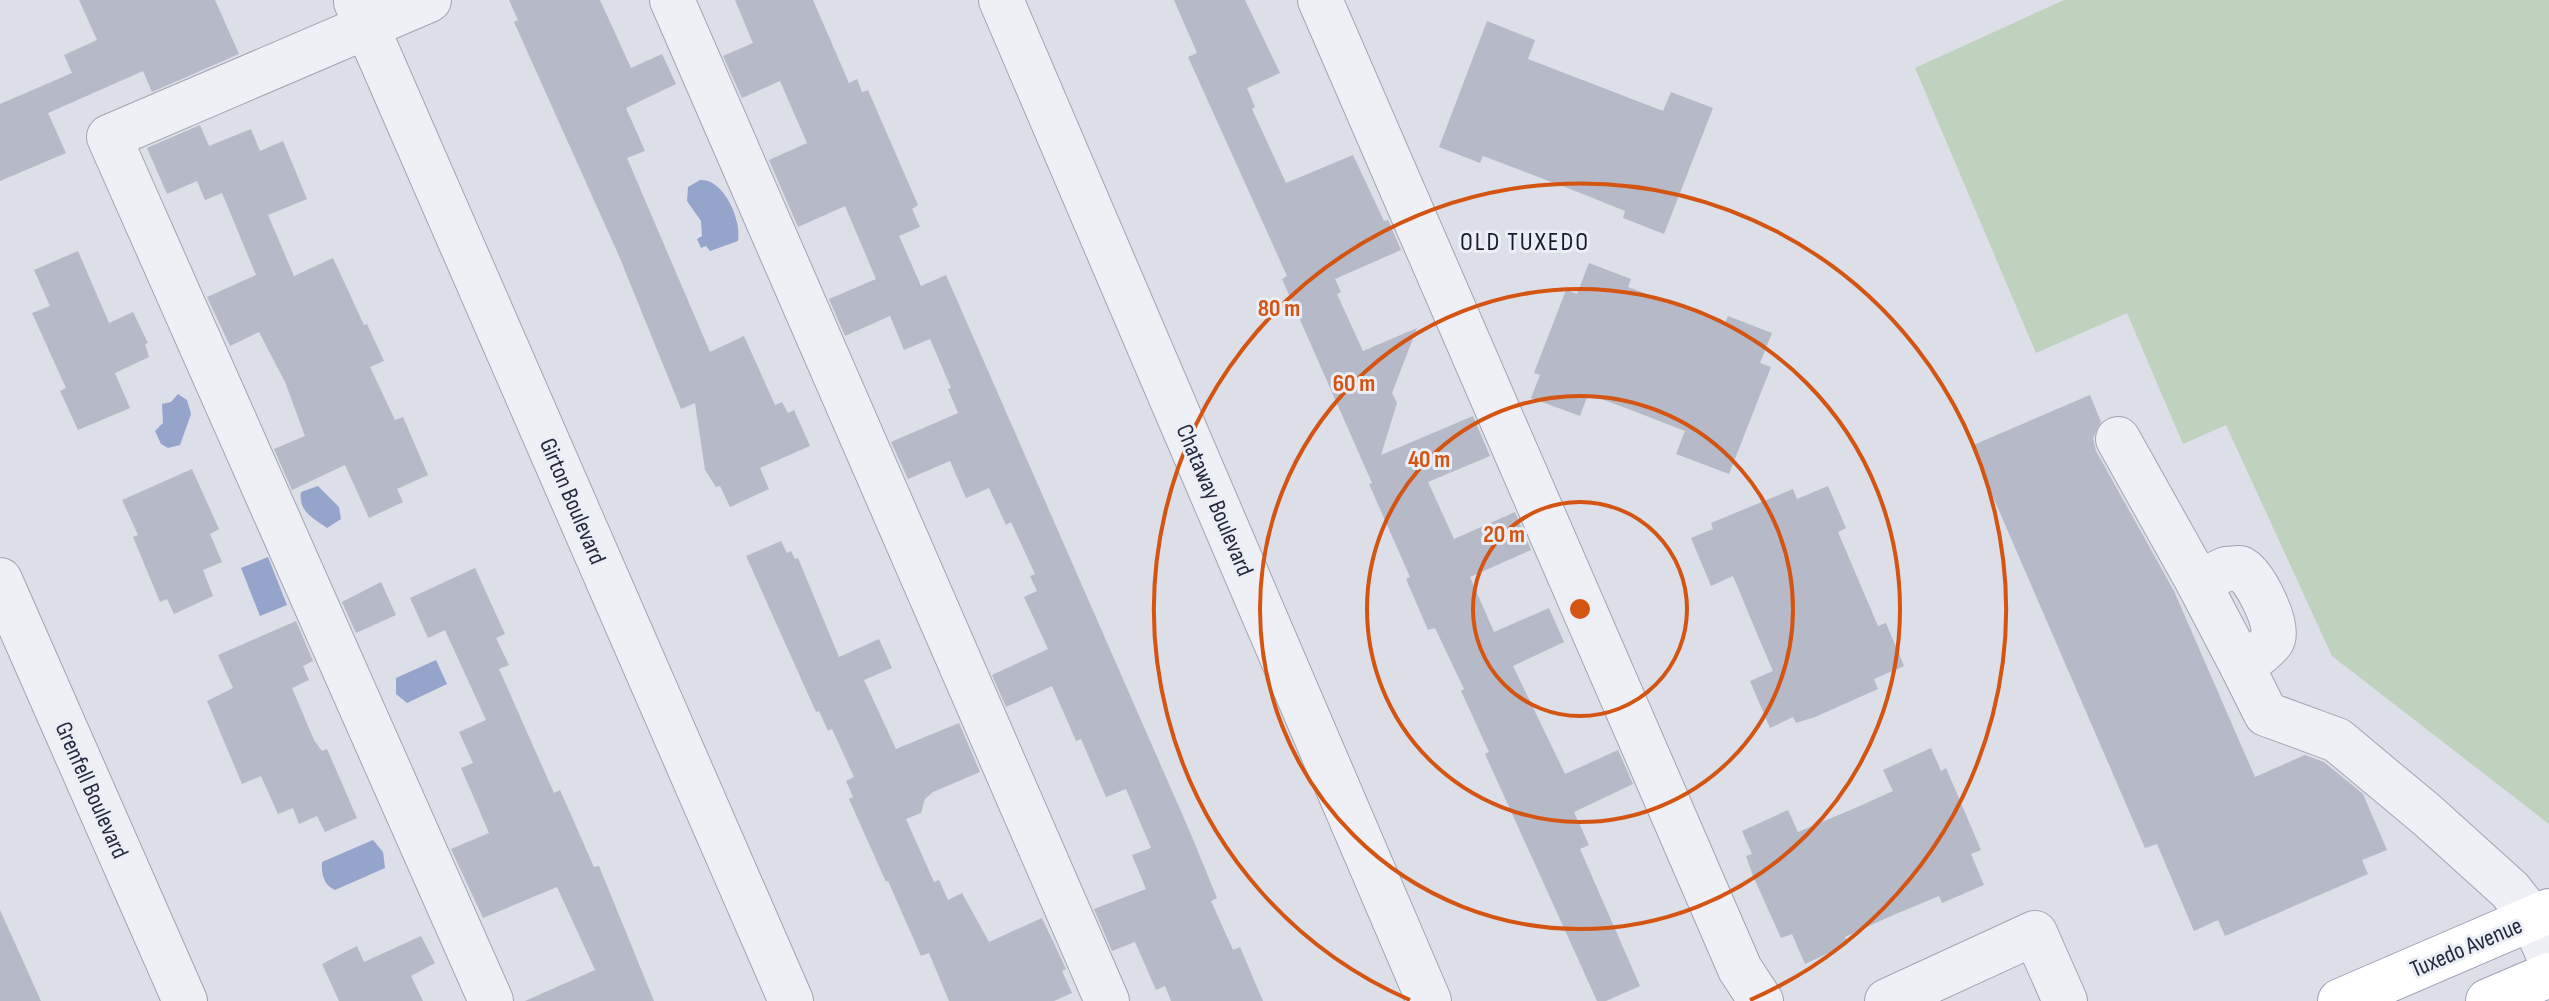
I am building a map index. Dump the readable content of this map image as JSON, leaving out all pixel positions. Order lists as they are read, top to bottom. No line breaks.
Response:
{"streets":{"main road":["Tuxedo Avenue"],"street":["Chataway Boulevard","Girton Boulevard","Grenfell Boulevard"]},"districts":["OLD TUXEDO"],"rings":["80 m","60 m","40 m","20 m"]}
